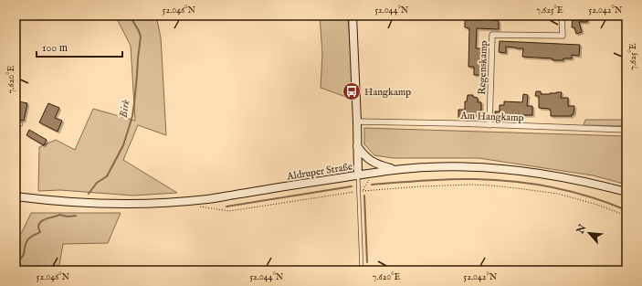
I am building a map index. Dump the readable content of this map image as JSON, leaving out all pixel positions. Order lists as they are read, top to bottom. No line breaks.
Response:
{"streets":{"main road":["Aldruper Straße"],"street":["Regenskamp","Am Hangkamp"]},"crossings":[["Regenskamp","Am Hangkamp"]],"water":["Birk"],"places":{"bus stop":["Hangkamp"]},"scale_bar":"100 m","north":"top left","coordinates":["52.046°N","52.044°N","7.625°E","52.042°N","7.620°E"]}
